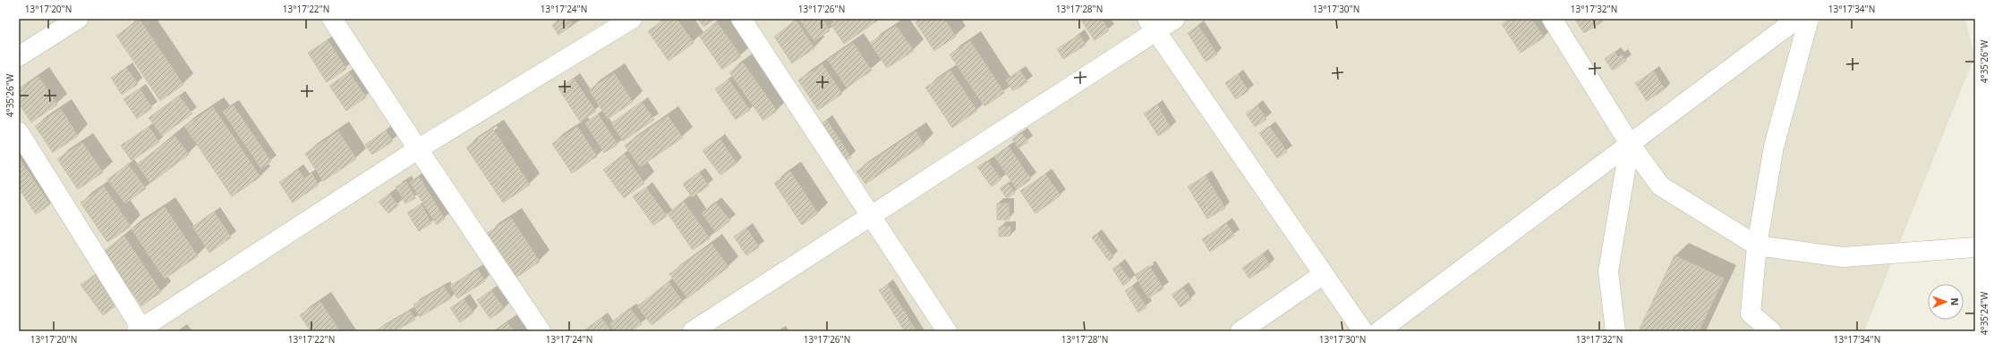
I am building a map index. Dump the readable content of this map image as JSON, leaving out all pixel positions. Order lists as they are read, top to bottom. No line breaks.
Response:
{"north":"right","coordinates":["13°17'20\"N","13°17'22\"N","13°17'24\"N","13°17'26\"N","13°17'28\"N","13°17'30\"N","13°17'32\"N","13°17'34\"N","4°35'26\"W","4°35'24\"W"]}
